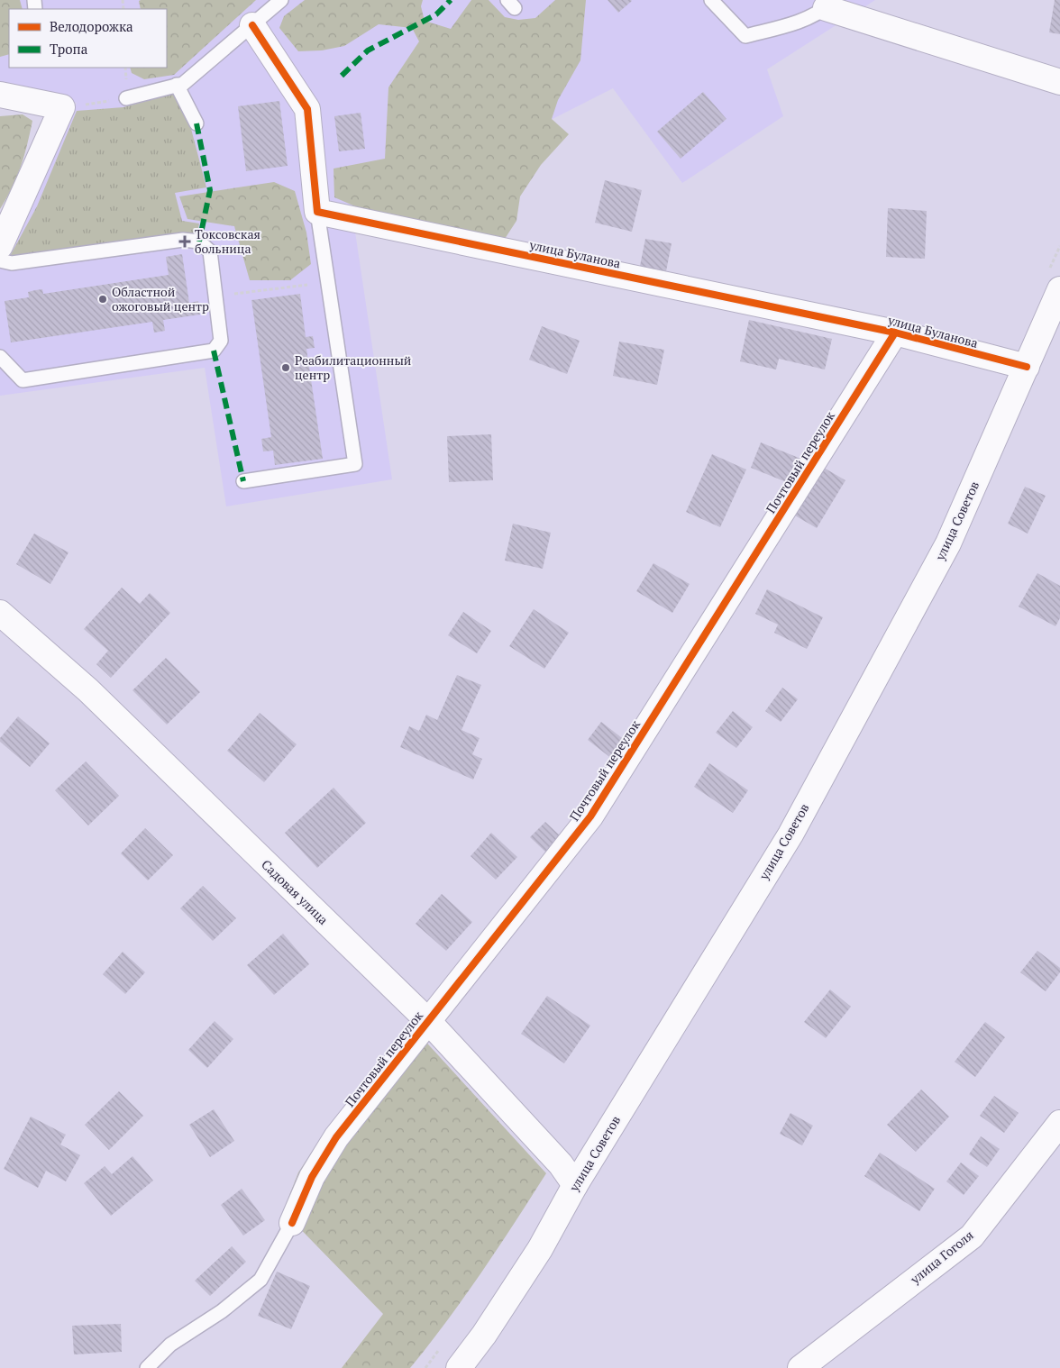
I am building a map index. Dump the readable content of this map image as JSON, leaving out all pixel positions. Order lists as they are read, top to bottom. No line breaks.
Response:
{"streets":{"street":["улица Буланова","Почтовый переулок","улица Советов","Садовая улица","улица Гоголя"]},"crossings":[["улица Буланова","Почтовый переулок"],["улица Буланова","улица Советов"],["Почтовый переулок","Садовая улица"],["улица Советов","Садовая улица"]],"places":{"health":["Токсовская больница"],"other":["Областной ожоговый центр","Реабилитационный центр"]},"legend":["Велодорожка","Тропа"]}
